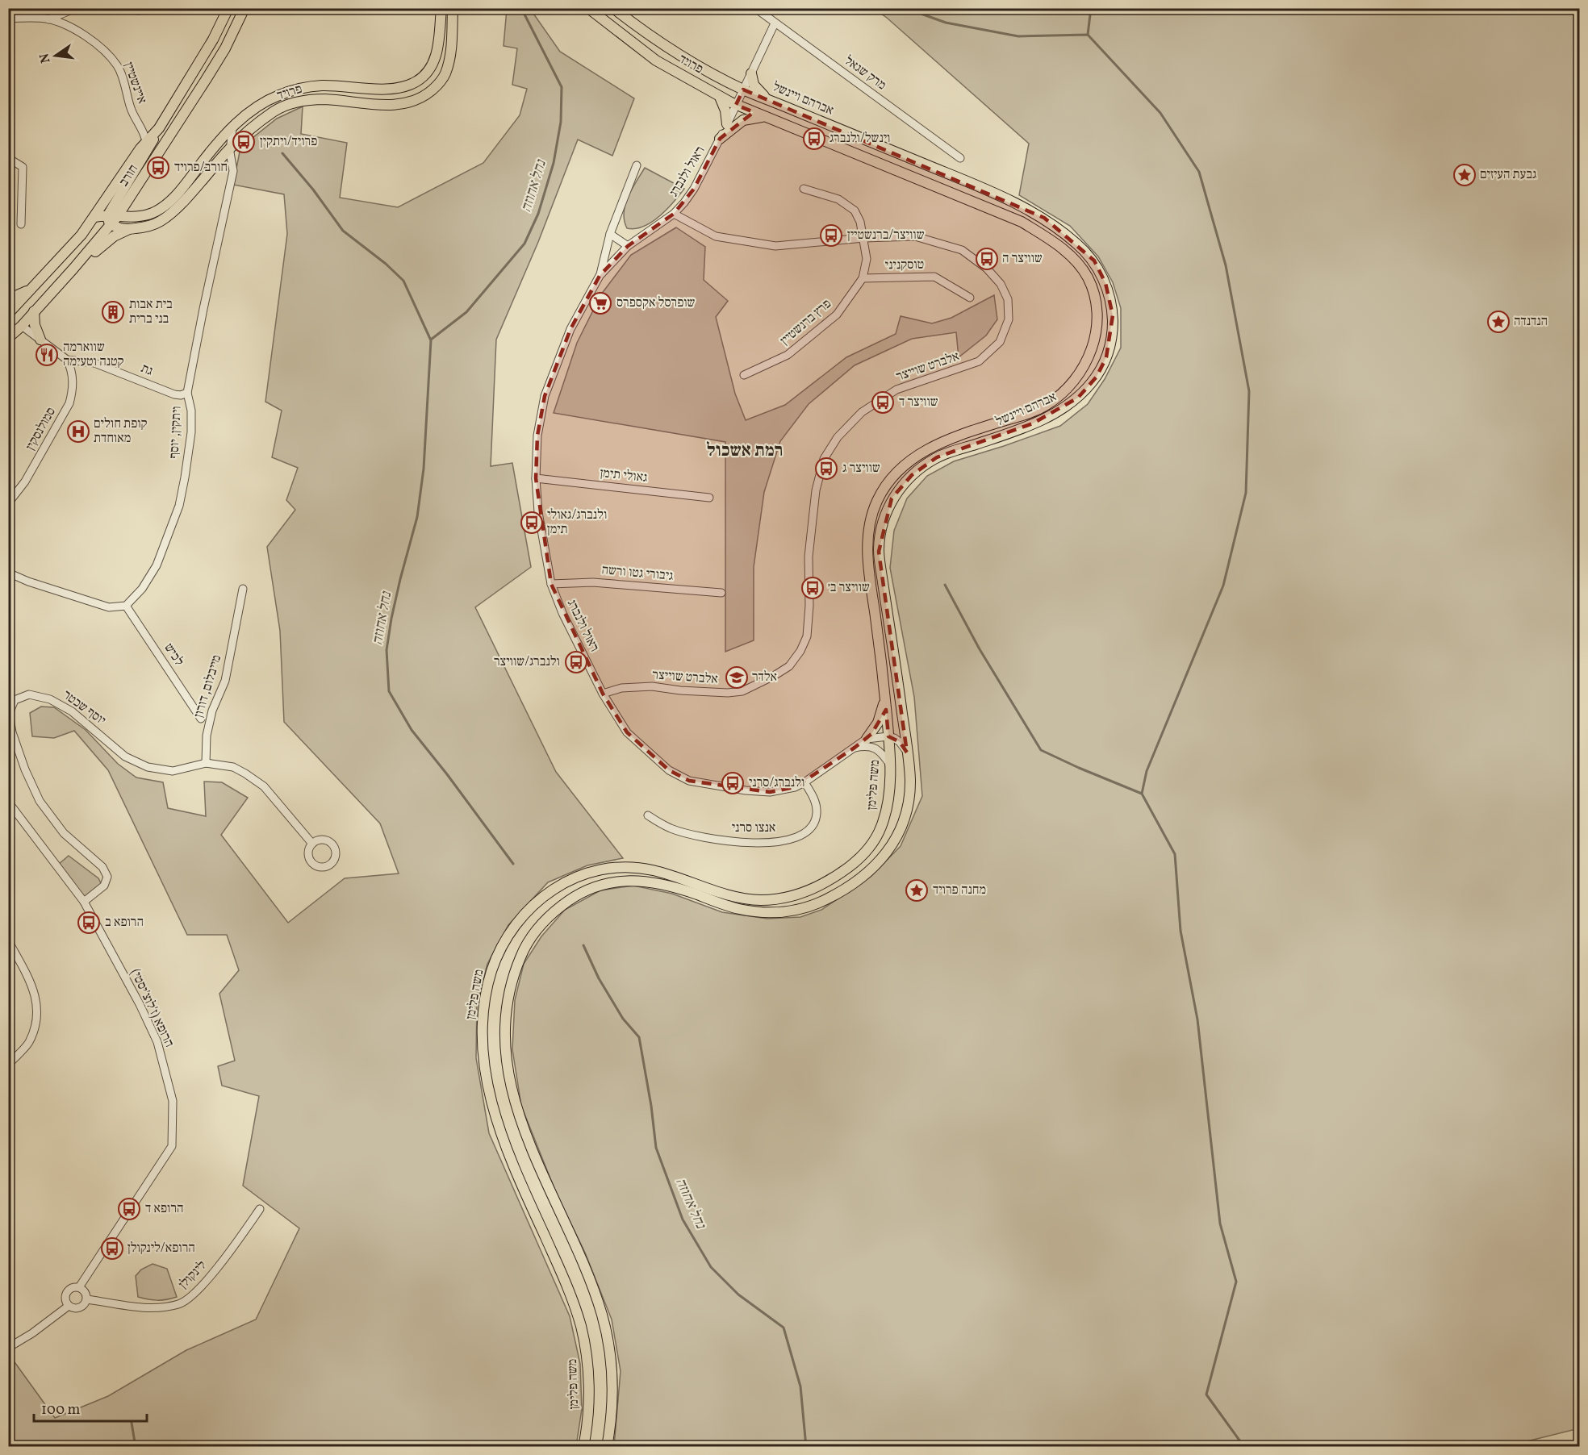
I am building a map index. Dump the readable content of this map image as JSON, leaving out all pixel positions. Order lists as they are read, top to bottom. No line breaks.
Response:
{"streets":{"main road":["פרויד","אברהם ויינשל","חורב","משה פלימן"],"street":["מרק שגאל","איינשטיין","ראול ולנברג","טוסקניני","פרץ ברנשטיין","אלברט שוייצר","גת","סמולנסקין","ויתקין, יוסף","גאולי תימן","גיבורי גטו ורשה","לכיש","מייבלום, דורון","יוסף שכטר","אנצו סרני","הרופא (ז'לוצ'יסטי)","לינקולן"]},"crossings":[["פרויד","אברהם ויינשל"],["פרויד","ראול ולנברג"],["פרויד","חורב"],["פרויד","ויתקין, יוסף"],["מרק שגאל","ראול ולנברג"],["איינשטיין","חורב"],["אברהם ויינשל","ראול ולנברג"],["אברהם ויינשל","משה פלימן"],["ראול ולנברג","אלברט שוייצר"],["ראול ולנברג","גאולי תימן"],["ראול ולנברג","גיבורי גטו ורשה"],["ראול ולנברג","משה פלימן"],["ראול ולנברג","אנצו סרני"],["חורב","גת"],["טוסקניני","פרץ ברנשטיין"],["פרץ ברנשטיין","אלברט שוייצר"],["גת","סמולנסקין"],["גת","ויתקין, יוסף"],["ויתקין, יוסף","לכיש"],["מייבלום, דורון","יוסף שכטר"],["יוסף שכטר","הרופא (ז'לוצ'יסטי)"],["הרופא (ז'לוצ'יסטי)","לינקולן"]],"districts":["רמת אשכול"],"water":["נחל אחוזה"],"places":{"bus stop":["וינשל/ולנברג","פרויד/ויתקין","חורב/פרויד","שוויצר/ברנשטיין","שוויצר ה","שוויצר ד","שוויצר ג","ולנברג/גאולי תימן","שוויצר ב׳","ולנברג/שוויצר","ולנברג/סרני","הרופא ב","הרופא ד","הרופא/לינקולן"],"place":["גבעת העיזים","הנדנדה","מחנה פרויד"],"supermarket":["שופרסל אקספרס"],"building":["בית אבות בני ברית"],"restaurant":["שווארמה קטנה וטעימה"],"hospital":["קופת חולים מאוחדת"],"school or university":["אלדר"]},"scale_bar":"100 m","north":"left"}
